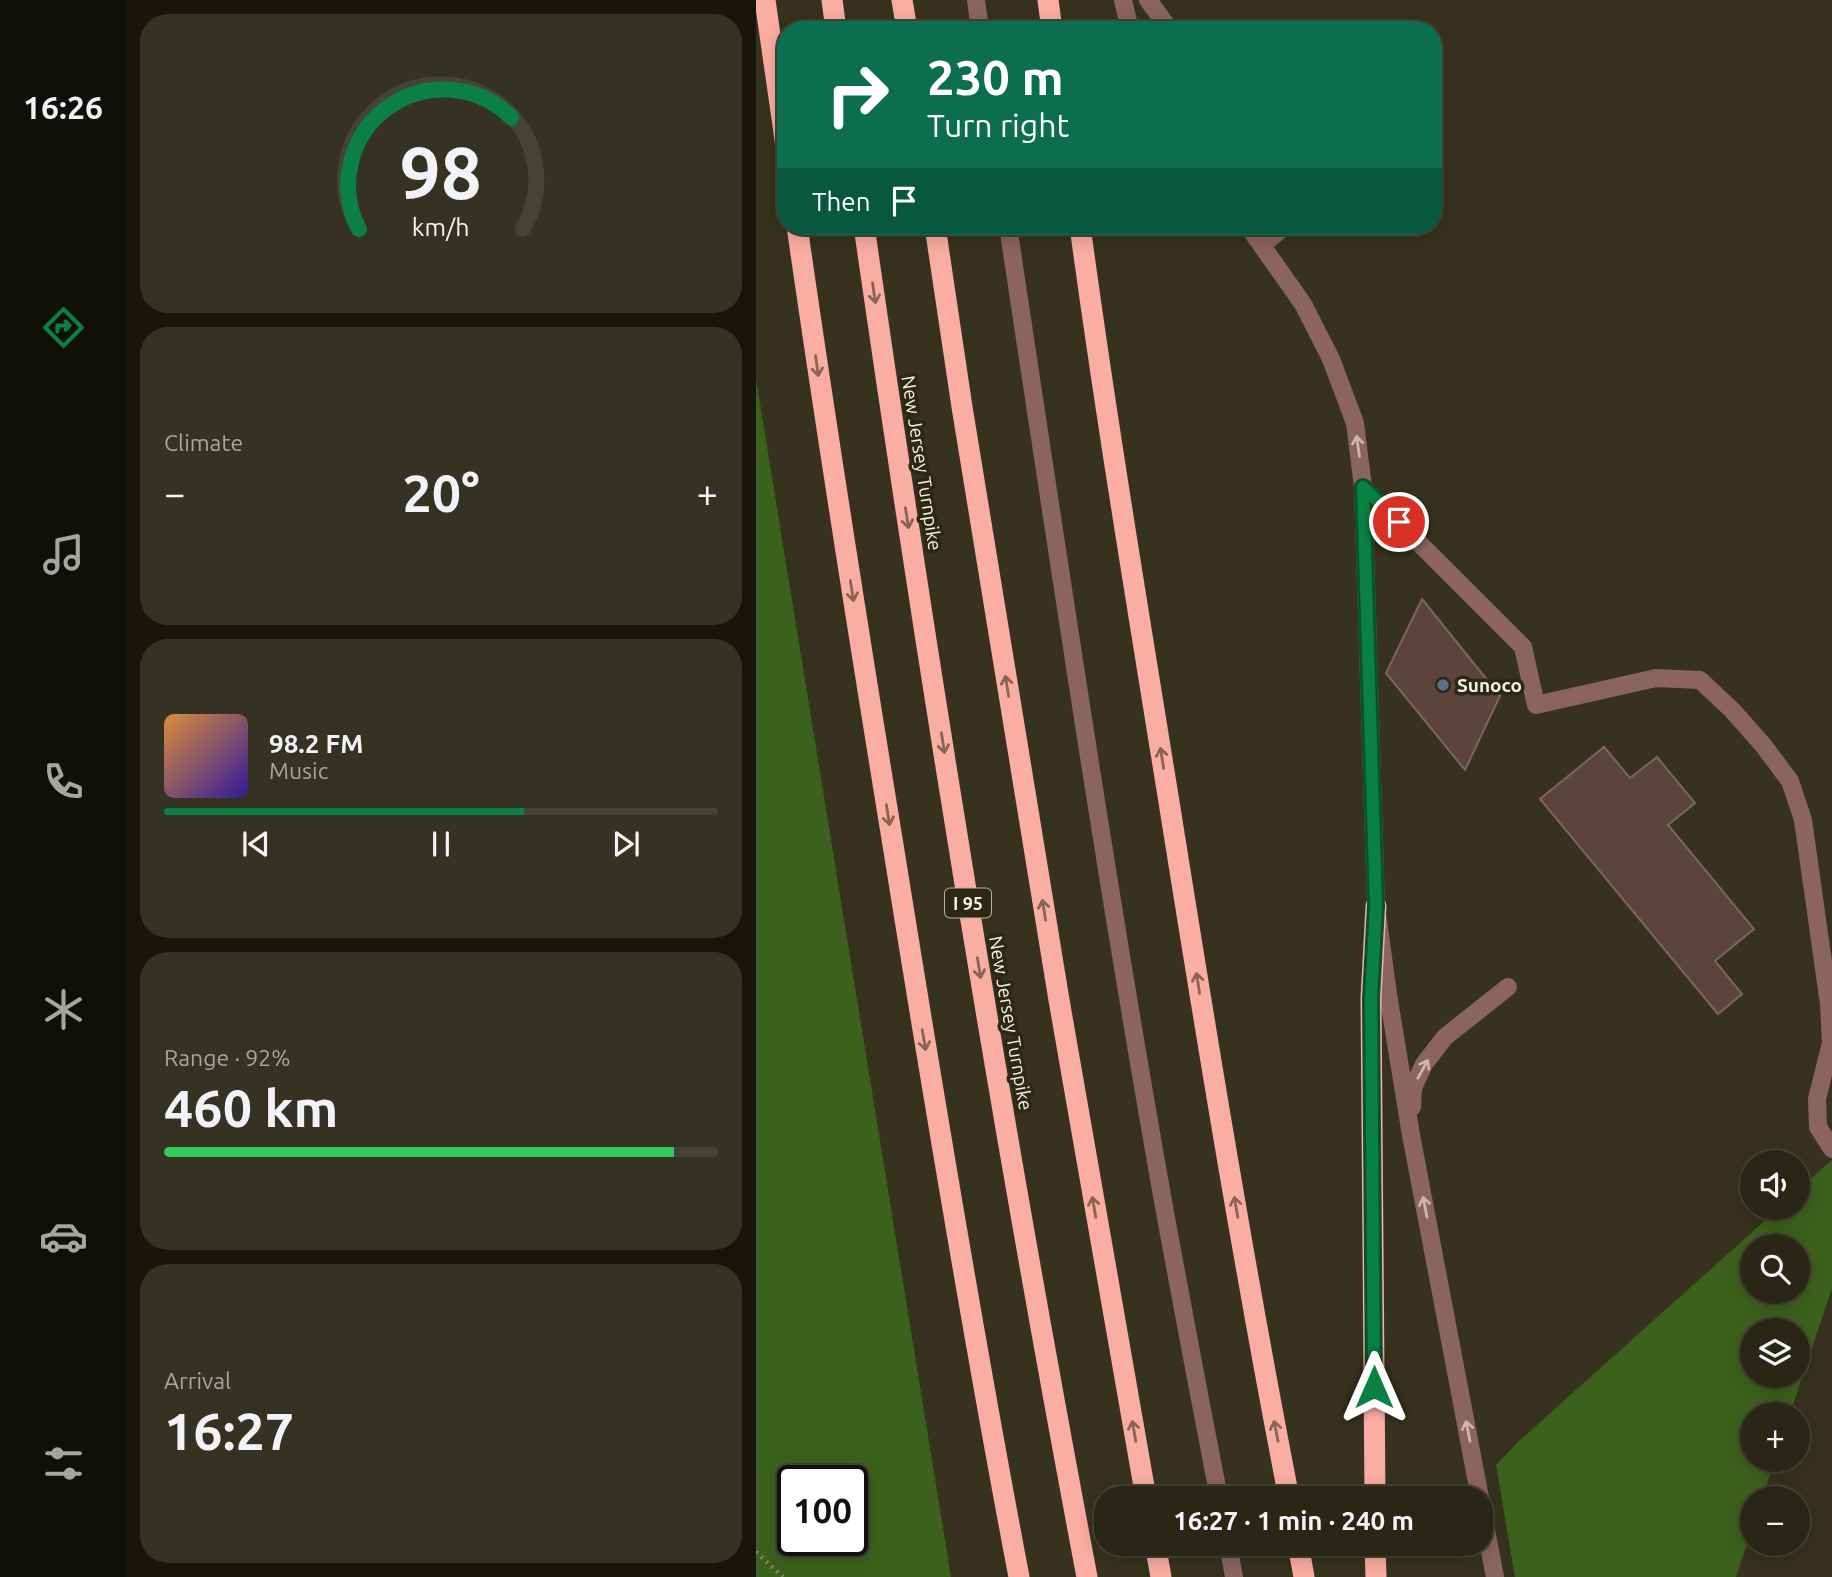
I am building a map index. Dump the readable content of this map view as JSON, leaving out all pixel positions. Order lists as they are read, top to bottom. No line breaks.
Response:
{"streets":{"highway":["New Jersey Turnpike","I 95"]},"places":["Sunoco"],"page":{"tabs":"16:26","turn":["230 m","Turn right"],"then":"Then","tile":["Climate",["Range · 92%","460 km"],["Arrival","16:27"]],"heat":["−","20°","+"],"song":["98.2 FM","Music"],"map_buttons":["+","−"],"limit":"100","trip":"16:27 · 1 min · 240 m","gauge":["98","km/h"]}}
